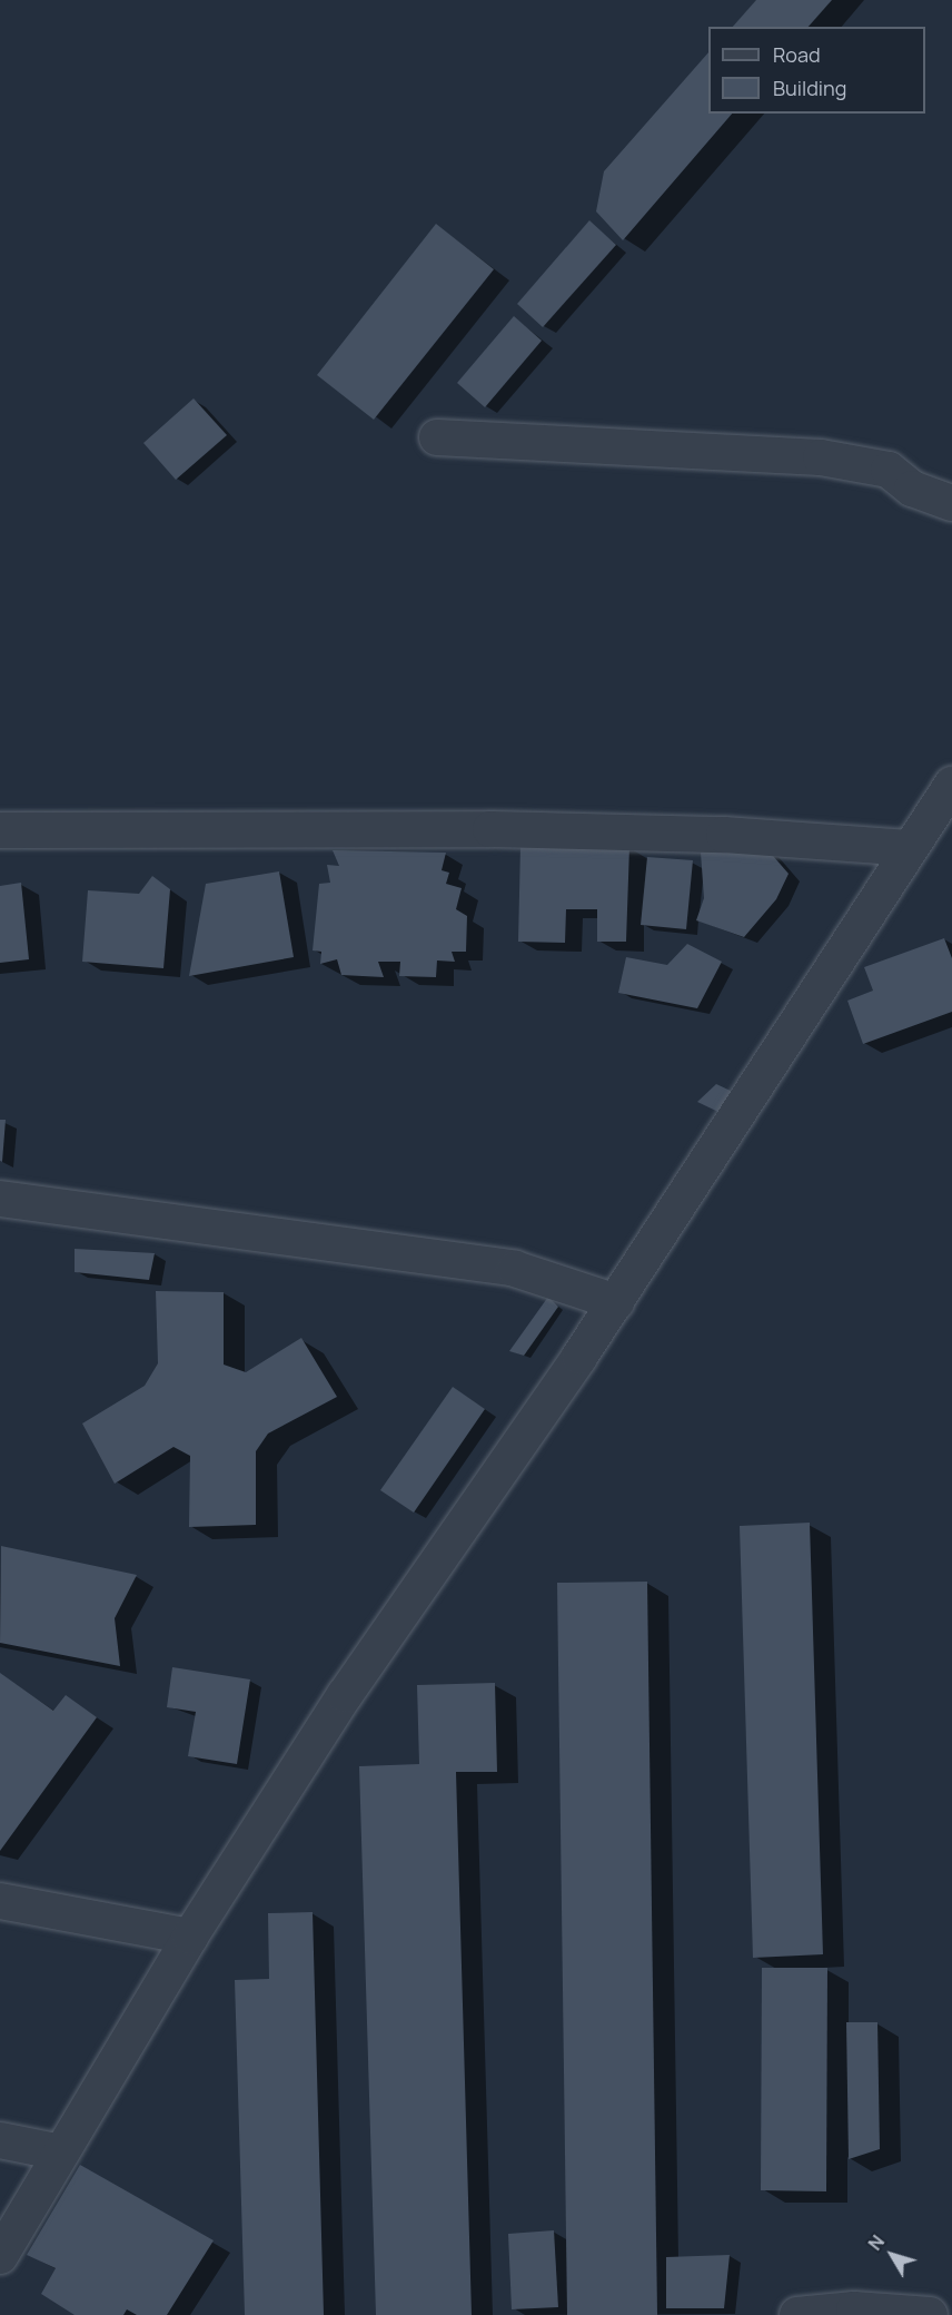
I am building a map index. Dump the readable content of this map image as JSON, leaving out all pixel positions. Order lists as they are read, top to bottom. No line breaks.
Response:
{"legend":["Road","Building"],"north":"top left"}
